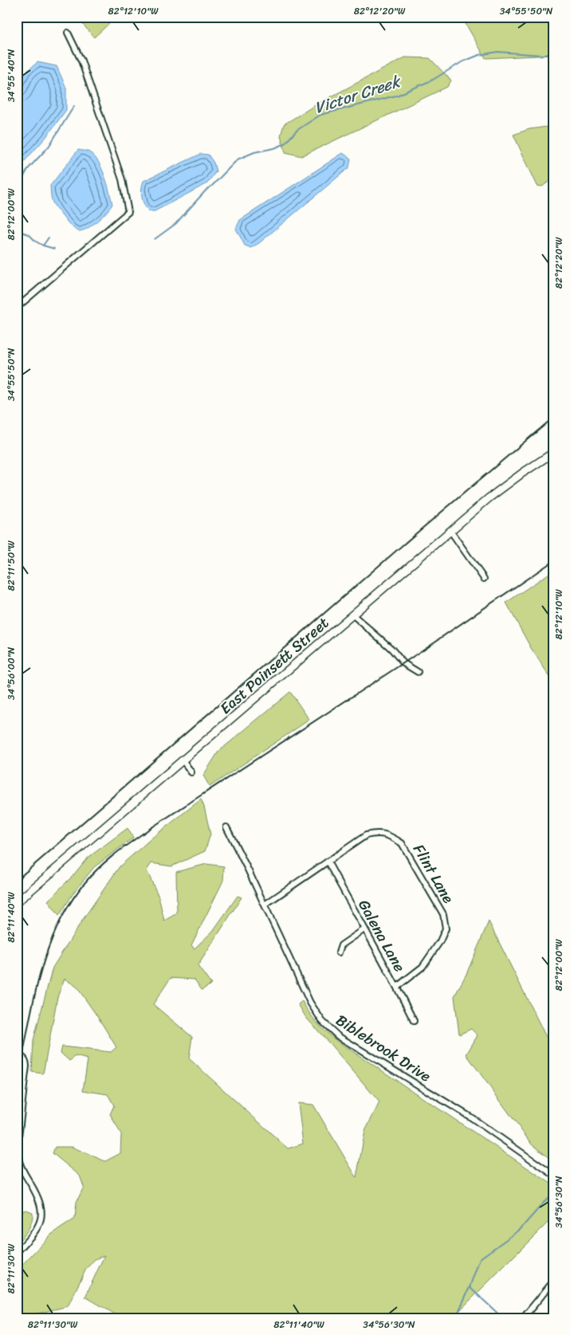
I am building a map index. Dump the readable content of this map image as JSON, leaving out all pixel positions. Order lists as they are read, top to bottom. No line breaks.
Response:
{"streets":{"main road":["East Poinsett Street"],"street":["Flint Lane","Galena Lane","Biblebrook Drive"]},"crossings":[["Flint Lane","Galena Lane"],["Flint Lane","Biblebrook Drive"]],"water":["Victor Creek"],"coordinates":["82°12'10\"W","82°12'20\"W","34°55'50\"N","34°55'40\"N","82°12'00\"W","82°11'50\"W","34°56'00\"N","82°11'40\"W","34°56'30\"N","82°11'30\"W"]}
